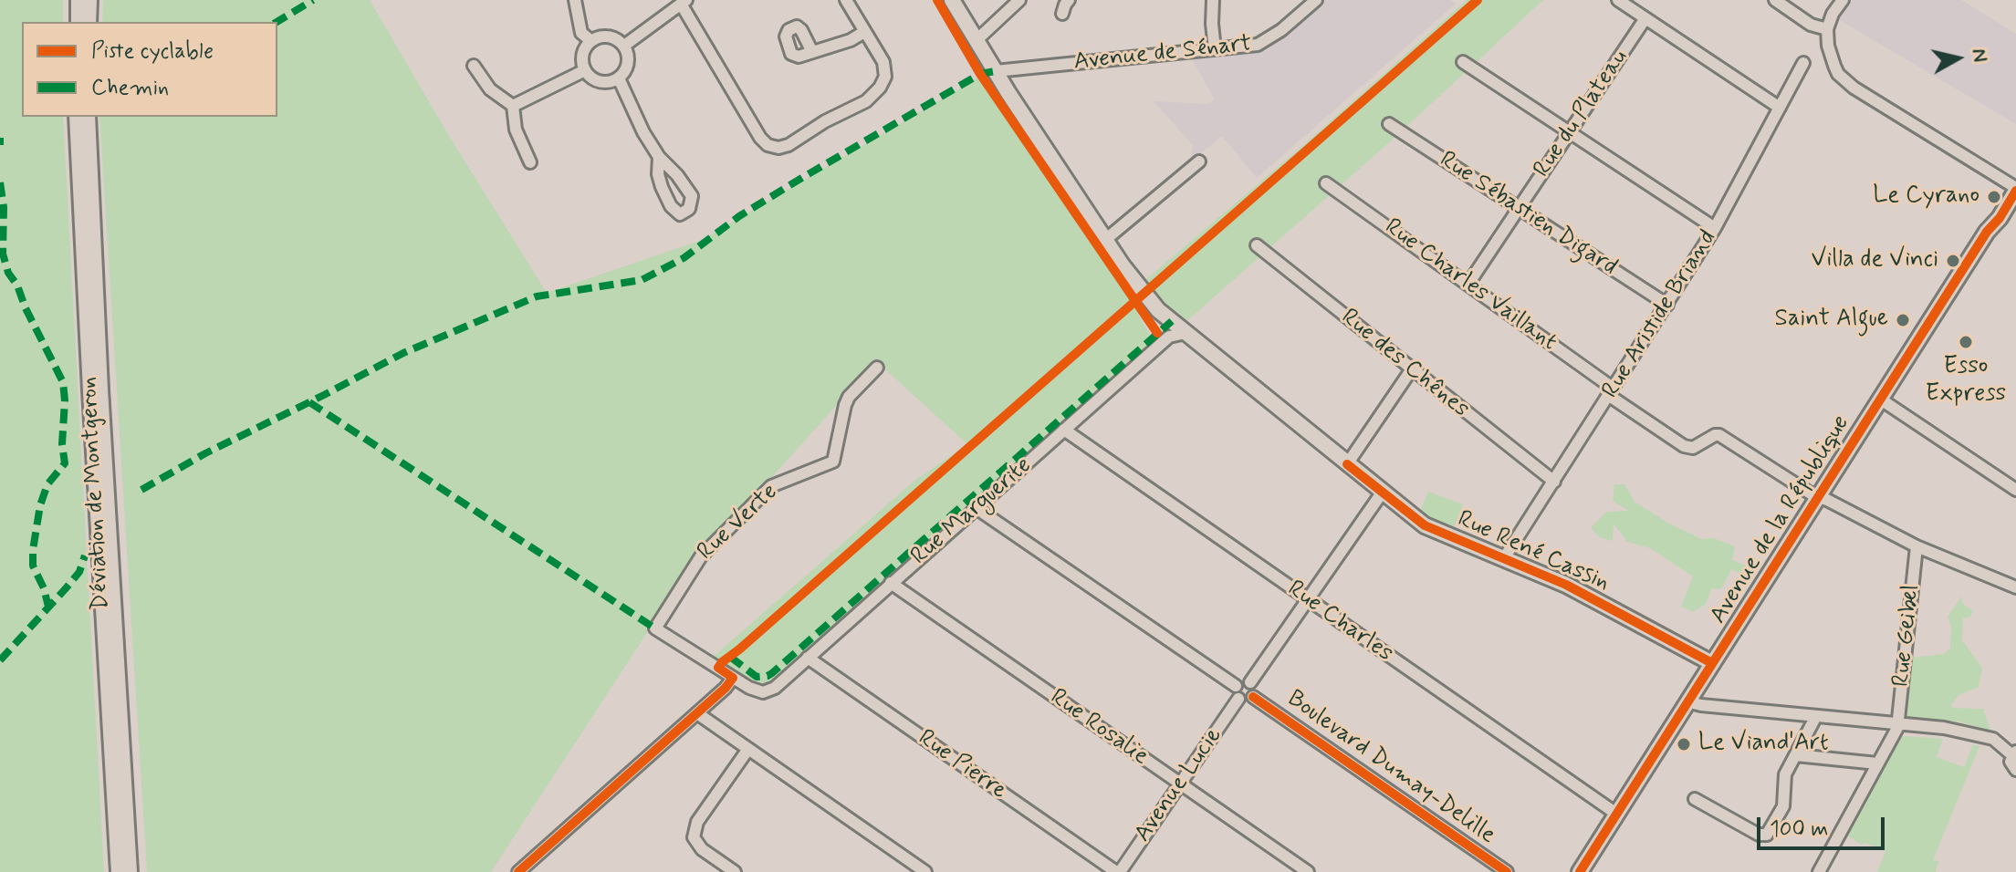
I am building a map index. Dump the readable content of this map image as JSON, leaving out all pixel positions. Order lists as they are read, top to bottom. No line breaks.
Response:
{"streets":{"main road":["Déviation de Montgeron","Avenue de la République","Rue René Cassin"],"street":["Avenue de Sénart","Rue du Plateau","Rue Sébastien Digard","Rue Charles Vaillant","Rue Aristide Briand","Rue des Chênes","Rue Marguerite","Rue Verte","Rue Charles","Rue Geibel","Rue Rosalie","Rue Pierre","Boulevard Dumay-Delille","Avenue Lucie"]},"crossings":[["Avenue de Sénart","Rue René Cassin"],["Rue du Plateau","Rue Sébastien Digard"],["Rue du Plateau","Rue Charles Vaillant"],["Rue Sébastien Digard","Rue Aristide Briand"],["Rue Charles Vaillant","Rue Aristide Briand"],["Rue Charles Vaillant","Avenue de la République"],["Rue Aristide Briand","Rue des Chênes"],["Rue Aristide Briand","Rue René Cassin"],["Rue Marguerite","Rue Verte"],["Rue Marguerite","Rue René Cassin"],["Rue Marguerite","Rue Charles"],["Rue Marguerite","Rue Rosalie"],["Rue Marguerite","Rue Pierre"],["Avenue de la République","Rue René Cassin"],["Avenue de la République","Rue Charles"],["Rue Rosalie","Avenue Lucie"],["Rue Pierre","Avenue Lucie"],["Boulevard Dumay-Delille","Avenue Lucie"]],"places":["Le Cyrano","Villa de Vinci","Saint Algue","Esso Express","Le Viand'Art"],"legend":["Piste cyclable","Chemin"],"scale_bar":"100 m","north":"right"}
